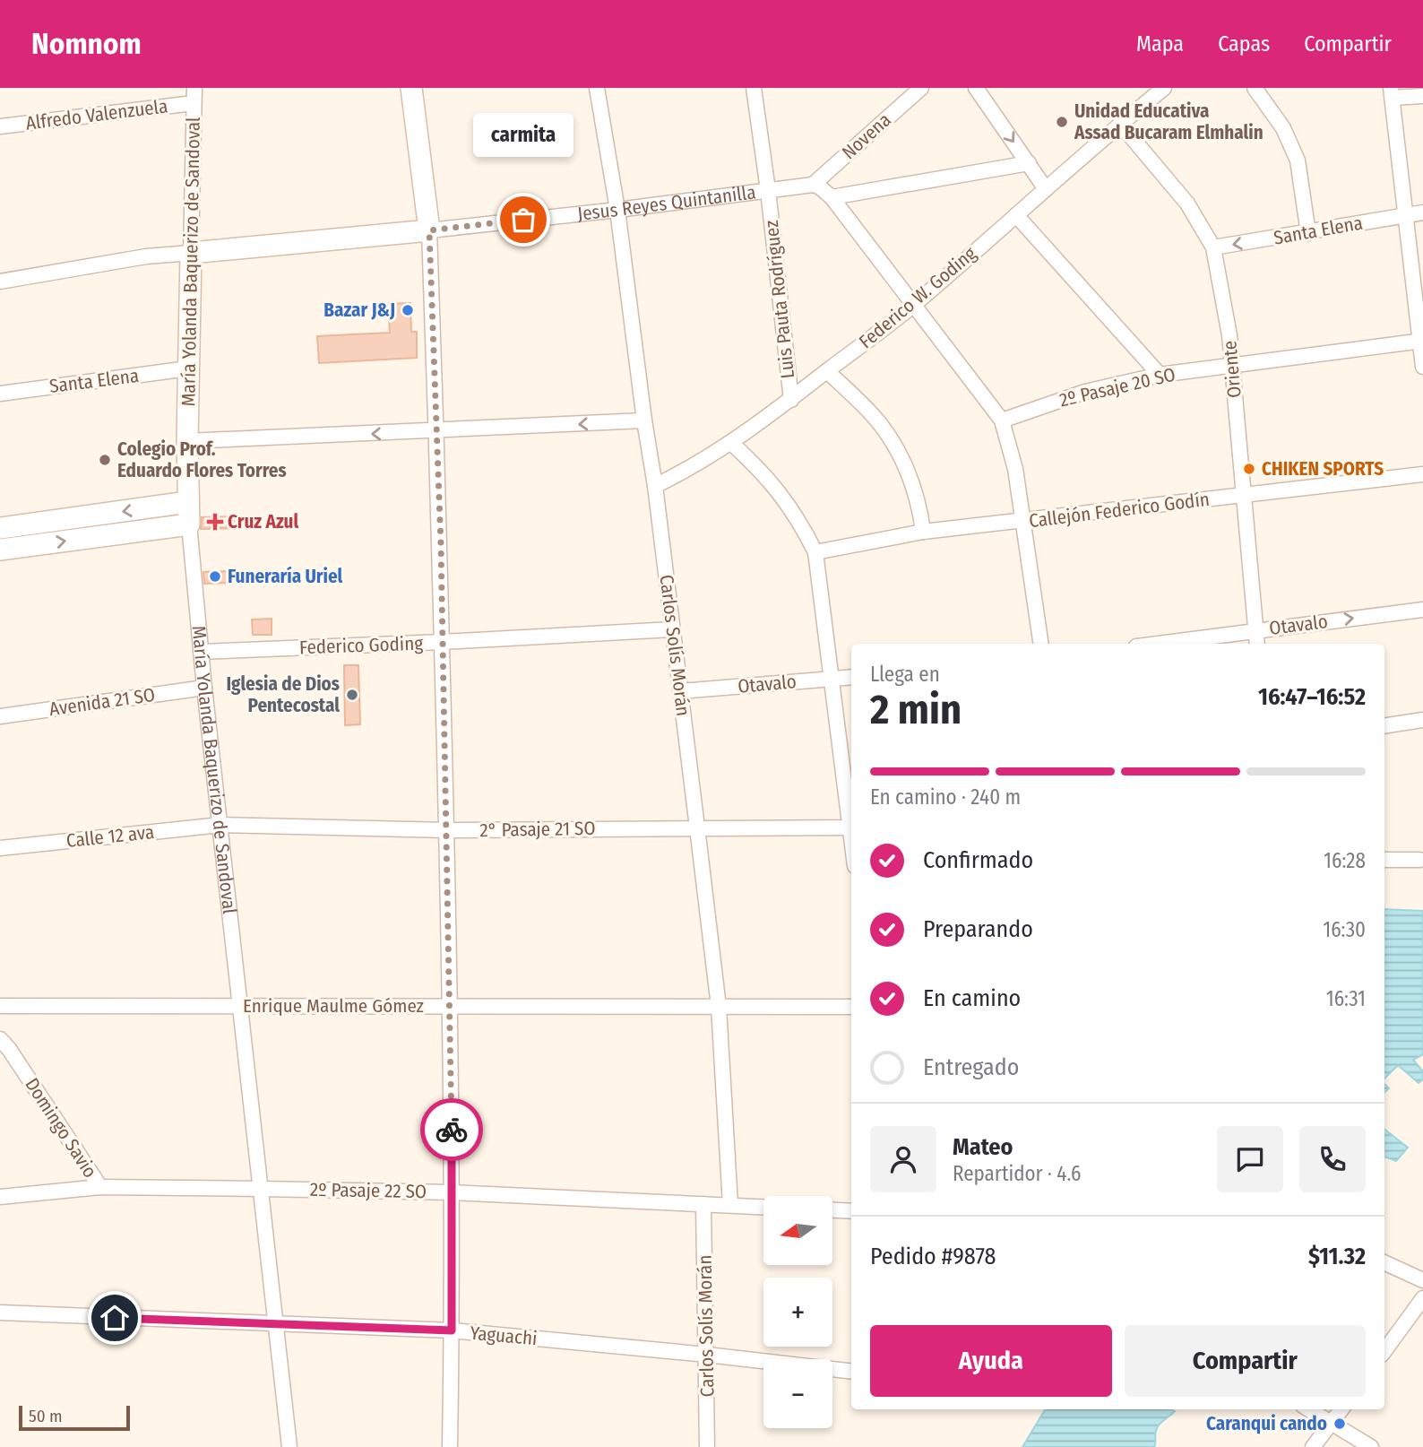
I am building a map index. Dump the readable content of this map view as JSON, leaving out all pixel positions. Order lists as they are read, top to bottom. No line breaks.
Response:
{"streets":{"street":["Alfredo Valenzuela","Novena","Jesus Reyes Quintanilla","Santa Elena","María Yolanda Baquerizo de Sandoval","Federico W. Goding","Luis Pauta Rodríguez","Oriente","2º Pasaje 20 SO","Callejón Federico Godín","Otavalo","Federico Goding","Carlos Solís Morán","Avenida 21 SO","2° Pasaje 21 SO","Calle 12 ava","Enrique Maulme Gómez","Domingo Savio","2º Pasaje 22 SO","Yaguachi"]},"crossings":[["Alfredo Valenzuela","María Yolanda Baquerizo de Sandoval"],["Novena","Jesus Reyes Quintanilla"],["Jesus Reyes Quintanilla","María Yolanda Baquerizo de Sandoval"],["Jesus Reyes Quintanilla","Luis Pauta Rodríguez"],["Jesus Reyes Quintanilla","Carlos Solís Morán"],["Santa Elena","María Yolanda Baquerizo de Sandoval"],["Santa Elena","Oriente"],["María Yolanda Baquerizo de Sandoval","Federico Goding"],["María Yolanda Baquerizo de Sandoval","Avenida 21 SO"],["María Yolanda Baquerizo de Sandoval","2° Pasaje 21 SO"],["María Yolanda Baquerizo de Sandoval","Calle 12 ava"],["María Yolanda Baquerizo de Sandoval","Enrique Maulme Gómez"],["María Yolanda Baquerizo de Sandoval","2º Pasaje 22 SO"],["María Yolanda Baquerizo de Sandoval","Yaguachi"],["Federico W. Goding","Luis Pauta Rodríguez"],["Federico W. Goding","Oriente"],["Federico W. Goding","Carlos Solís Morán"],["Oriente","2º Pasaje 20 SO"],["Oriente","Callejón Federico Godín"],["Oriente","Otavalo"],["Otavalo","Carlos Solís Morán"],["Federico Goding","Carlos Solís Morán"],["Carlos Solís Morán","2° Pasaje 21 SO"],["Carlos Solís Morán","Enrique Maulme Gómez"],["Carlos Solís Morán","2º Pasaje 22 SO"],["Carlos Solís Morán","Yaguachi"],["2° Pasaje 21 SO","Calle 12 ava"],["Domingo Savio","2º Pasaje 22 SO"]],"one_way":["Otavalo"],"places":{"other":["Unidad Educativa Assad Bucaram Elmhalin","carmita","Bazar J&J","Colegio Prof. Eduardo Flores Torres","CHIKEN SPORTS","Funeraría Uriel","Iglesia de Dios Pentecostal","Caranqui cando"],"health":["Cruz Azul"]},"scale_bar":"50 m","north":"left","page":{"header":"Nomnom","nav":["Mapa","Capas","Compartir"],"bubble":"carmita","heading":["2 min","Llega en","16:47–16:52"],"panel":["Mateo","Repartidor · 4.6","Pedido #9878","$11.32"],"bar":"En camino · 240 m","list":[["Confirmado","16:28"],["Preparando","16:30"],["En camino","16:31"],"Entregado"],"map_buttons":["+","−"],"buttons":["Ayuda","Compartir"],"scale":"50 m"}}
